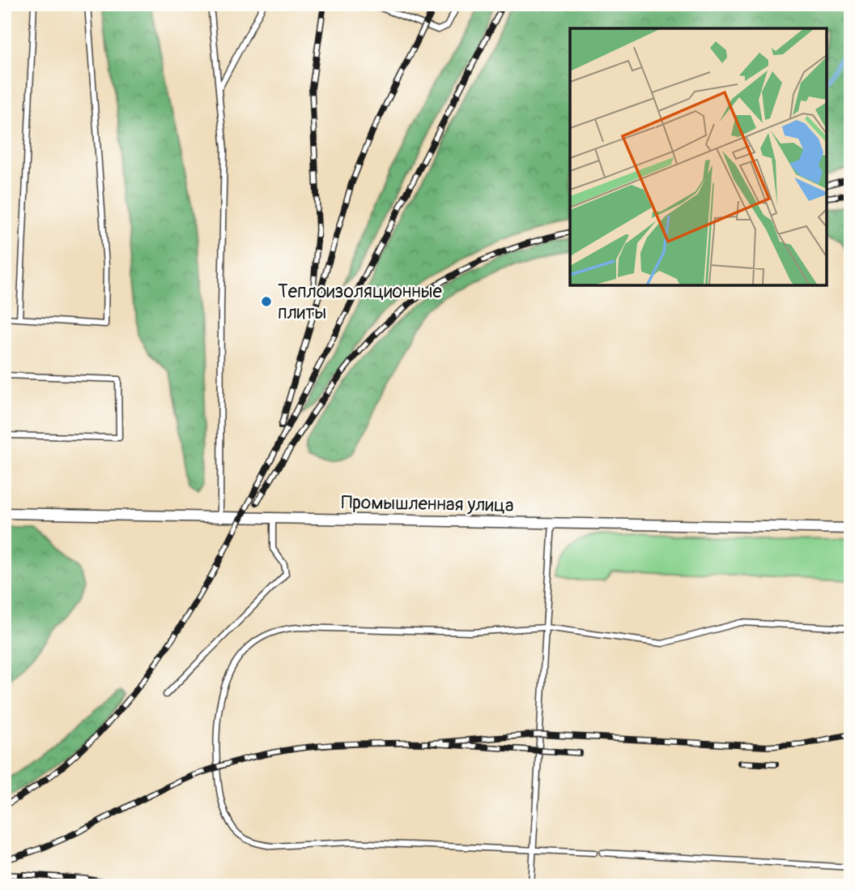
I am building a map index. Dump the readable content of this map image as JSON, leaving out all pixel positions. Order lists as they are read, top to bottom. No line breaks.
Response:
{"streets":{"street":["Промышленная улица"]},"places":["Теплоизоляционные плиты"]}
